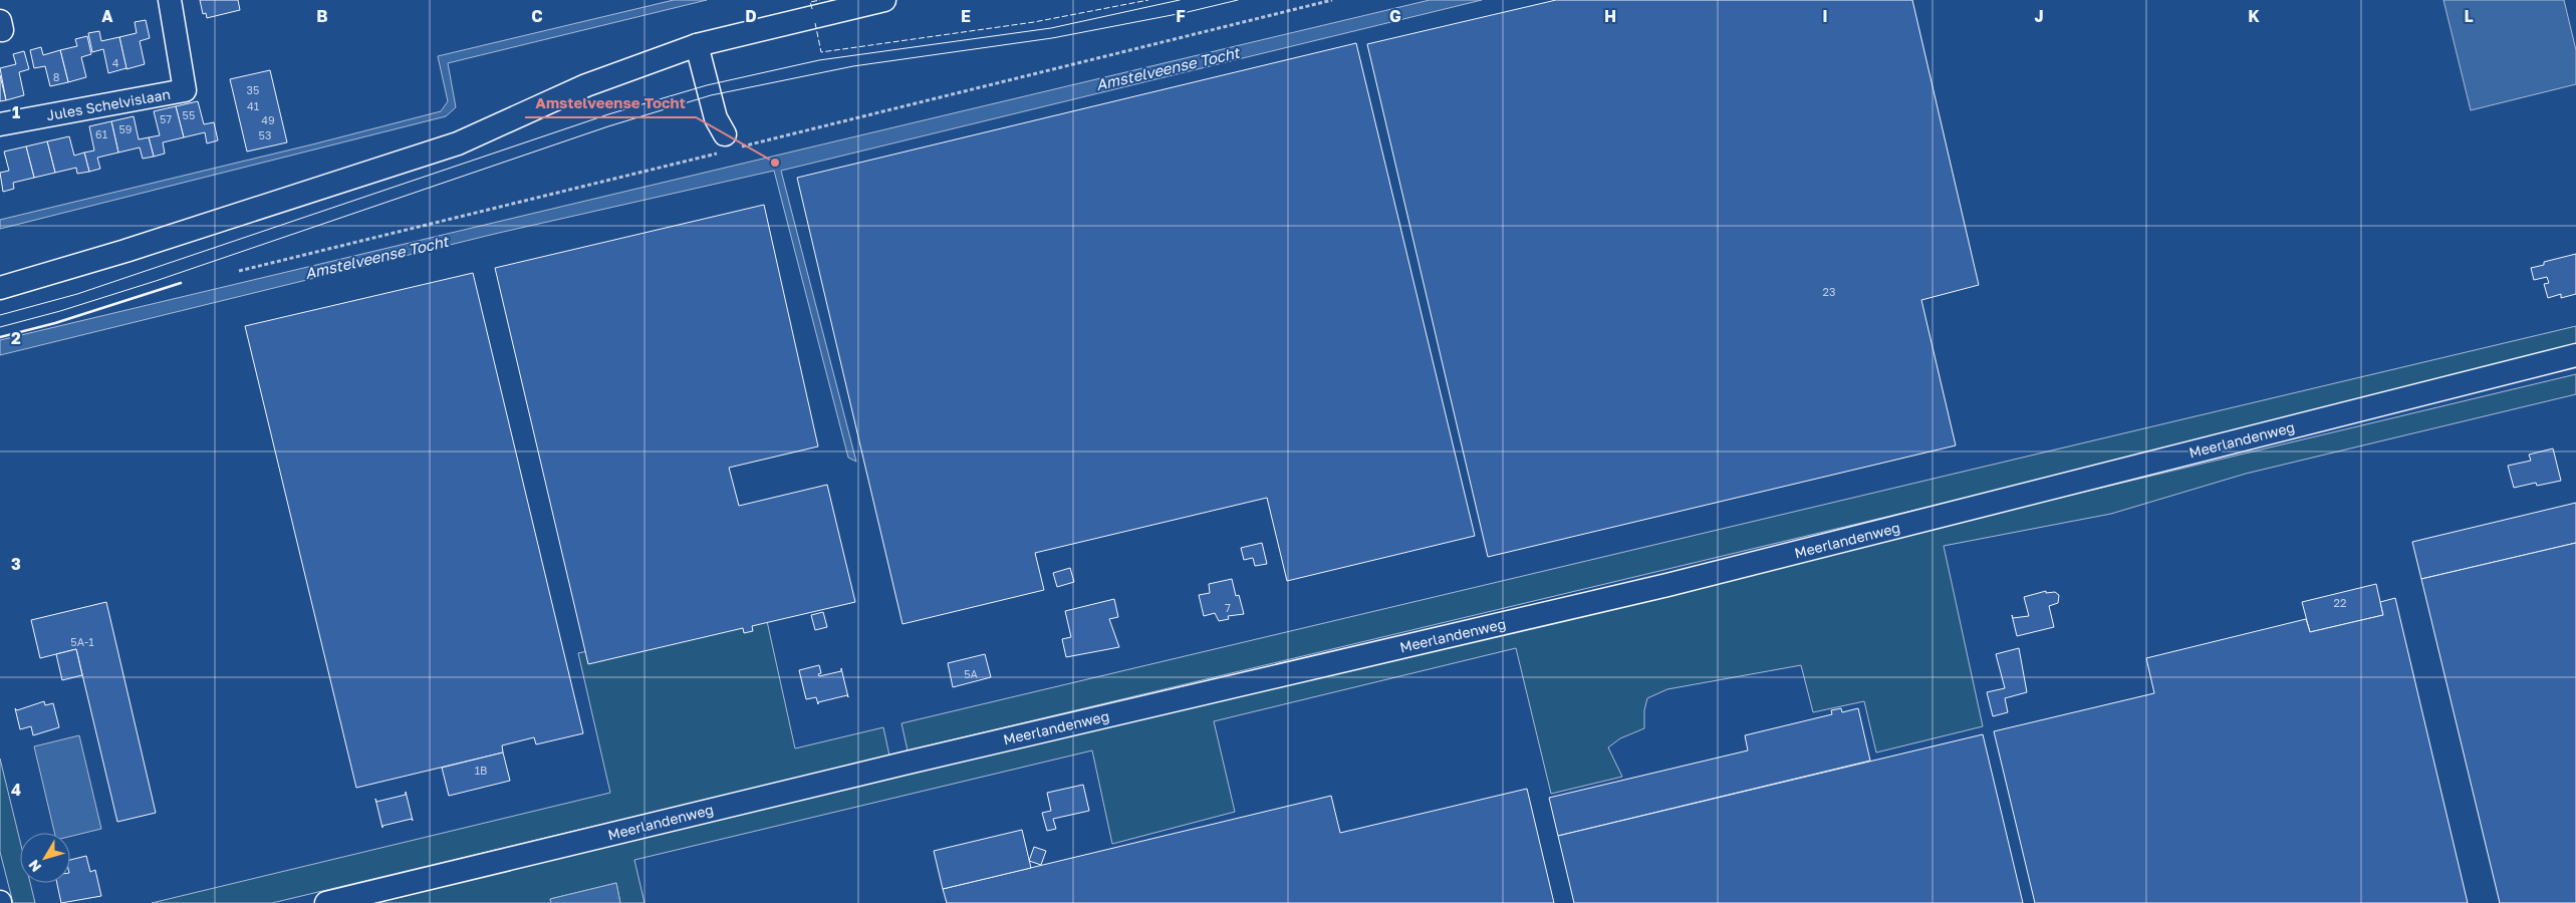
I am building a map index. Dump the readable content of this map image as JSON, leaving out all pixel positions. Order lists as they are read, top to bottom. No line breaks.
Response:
{"streets":{"street":["Jules Schelvislaan","Meerlandenweg"]},"water":["Amstelveense Tocht"],"places":["Amstelveense Tocht"],"house_numbers":["4","8","35","41","55","57","49","59","61","53","23","22","7","5A-1","5A","1B"],"north":"bottom left","grid":{"columns":["A","B","C","D","E","F","G","H","I","J","K","L"],"rows":["1","2","3","4"]}}
